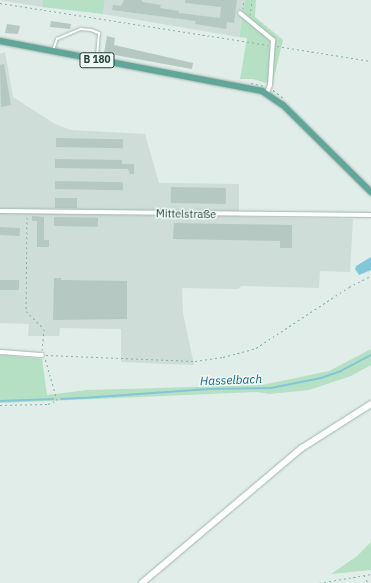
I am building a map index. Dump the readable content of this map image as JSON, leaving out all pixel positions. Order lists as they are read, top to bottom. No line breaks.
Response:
{"streets":{"main road":["B 180"],"street":["Mittelstraße"]},"water":["Hasselbach"]}
